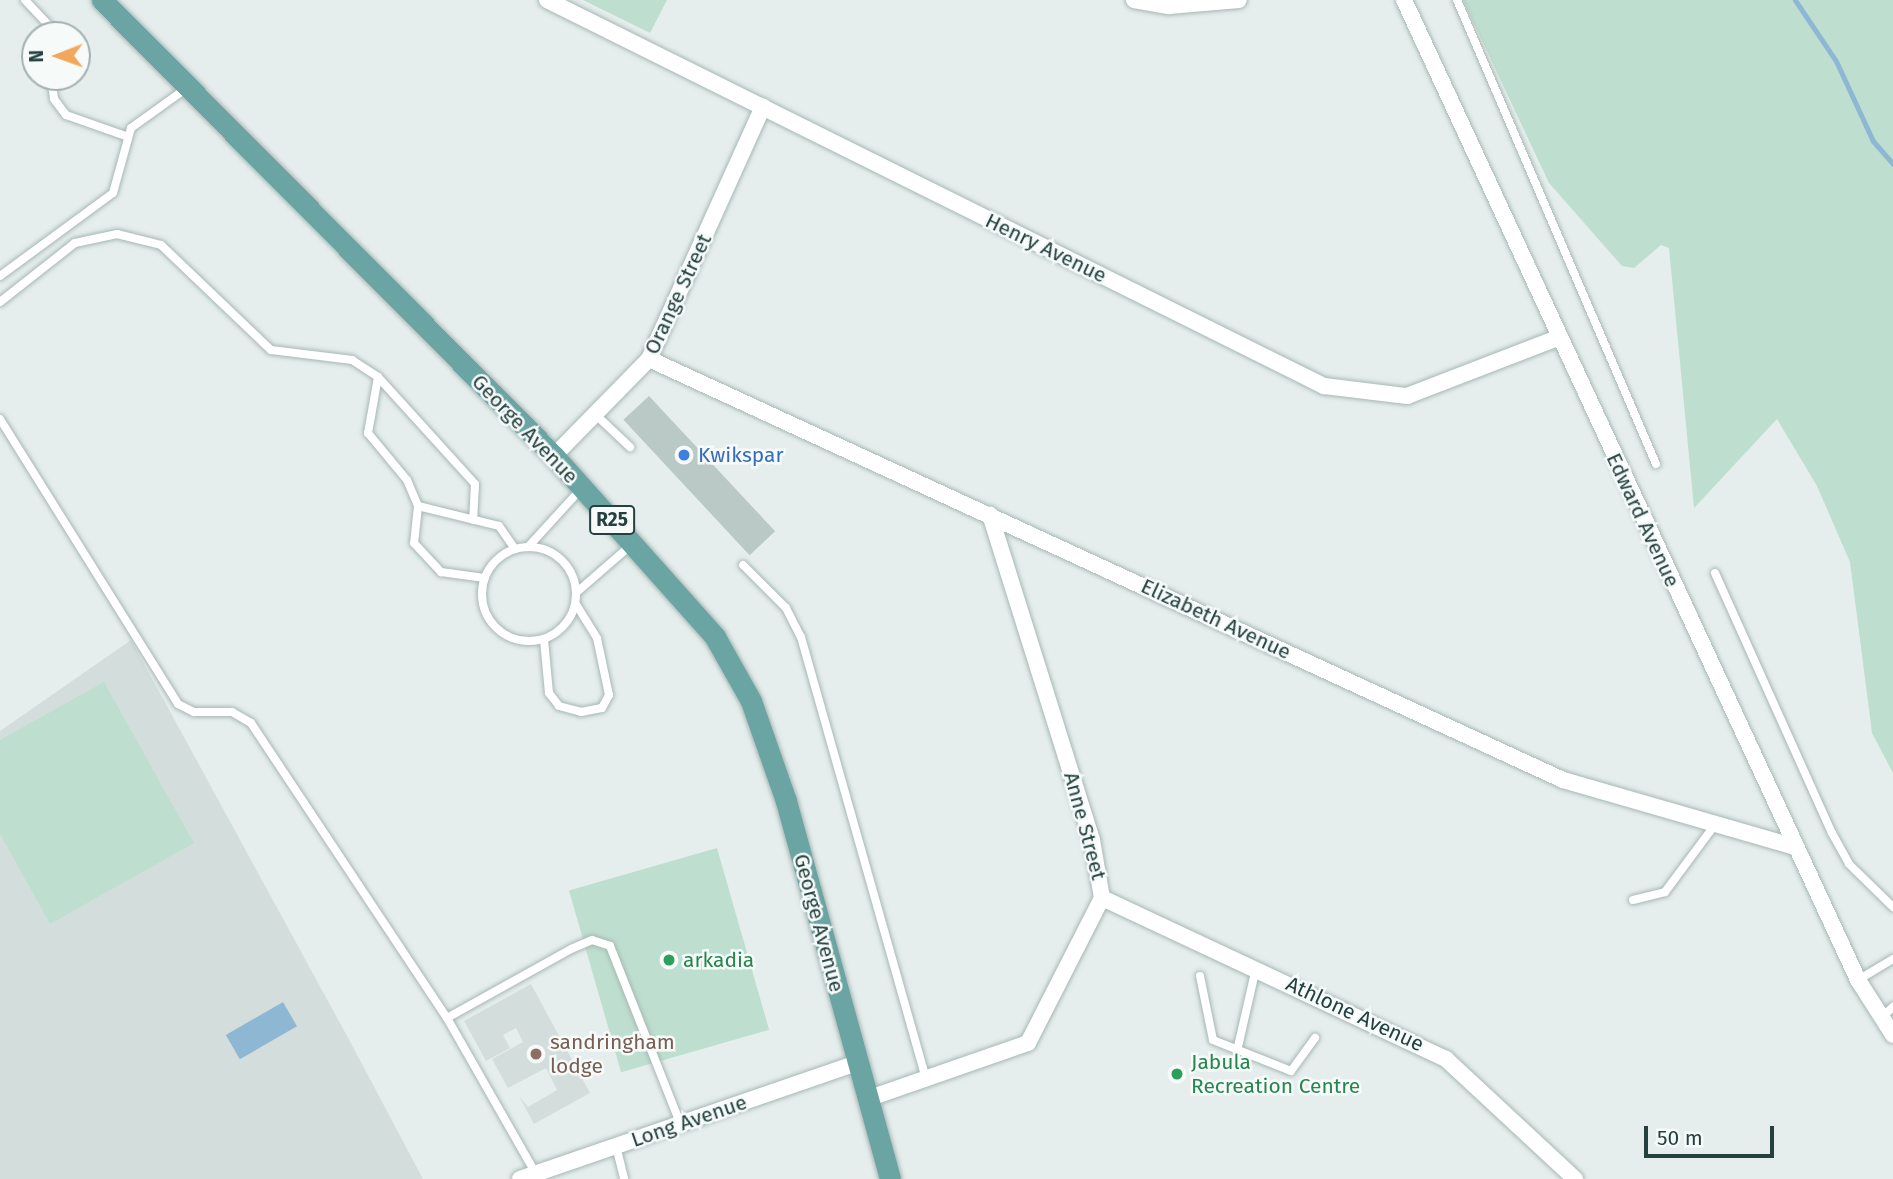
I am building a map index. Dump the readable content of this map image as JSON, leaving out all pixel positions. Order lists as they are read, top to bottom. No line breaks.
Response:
{"streets":{"main road":["George Avenue","R25"],"street":["Henry Avenue","Orange Street","Edward Avenue","Elizabeth Avenue","Anne Street","Athlone Avenue","Long Avenue"]},"crossings":[["Henry Avenue","Orange Street"],["Henry Avenue","Edward Avenue"],["Orange Street","George Avenue"],["Orange Street","Elizabeth Avenue"],["George Avenue","Anne Street"],["George Avenue","Long Avenue"],["Edward Avenue","Elizabeth Avenue"],["Elizabeth Avenue","Anne Street"],["Anne Street","Athlone Avenue"]],"places":["Kwikspar","arkadia","sandringham lodge","Jabula Recreation Centre"],"scale_bar":"50 m","north":"left"}
